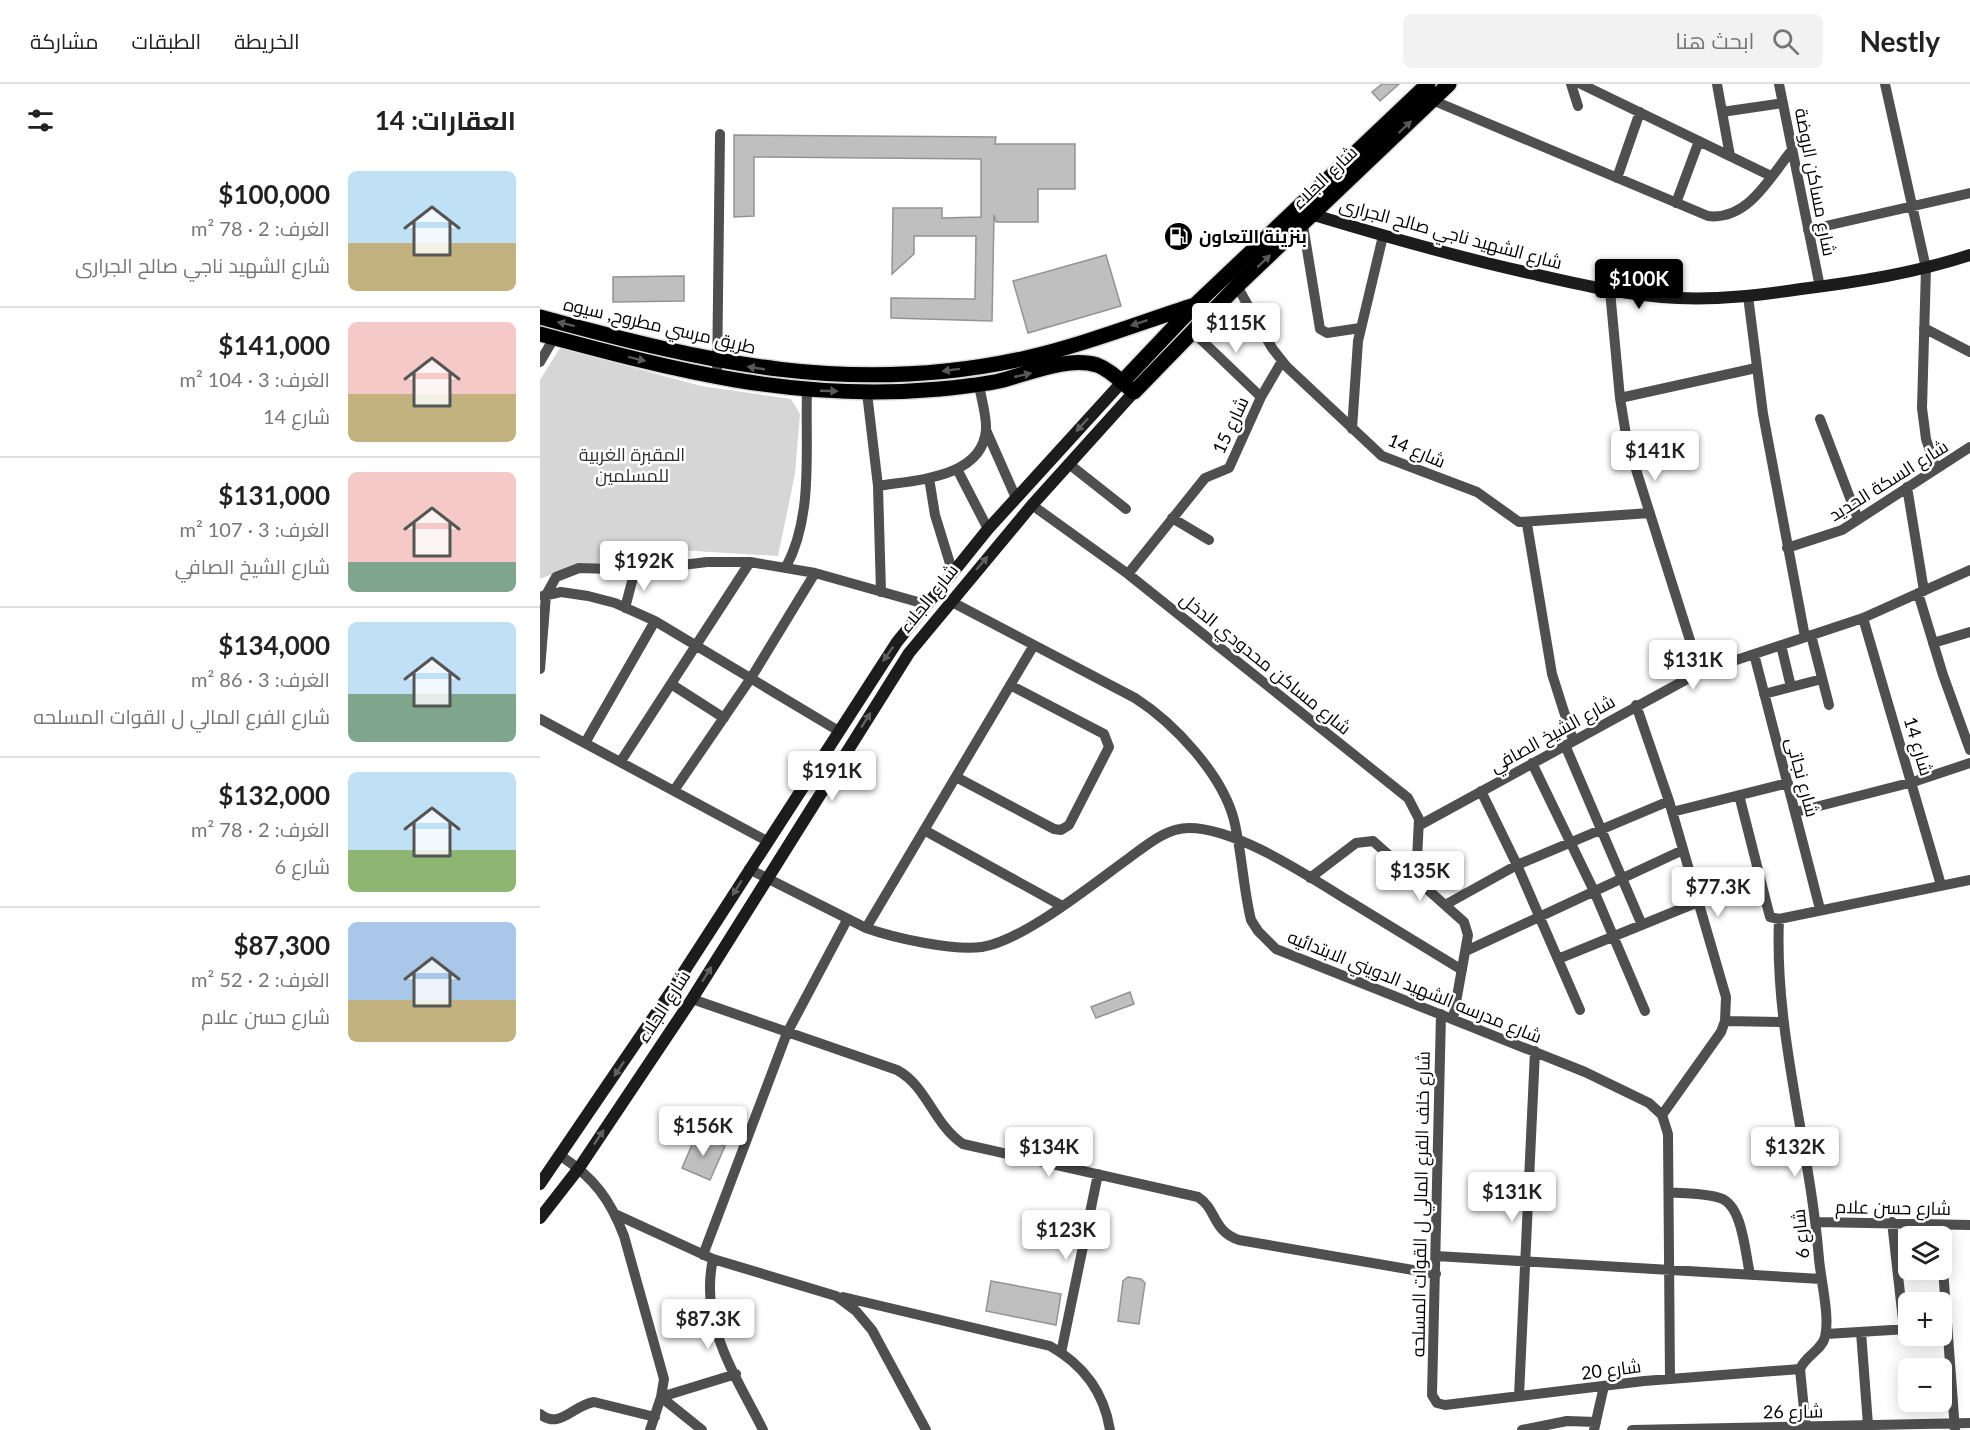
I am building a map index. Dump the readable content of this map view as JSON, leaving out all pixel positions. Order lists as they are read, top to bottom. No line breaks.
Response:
{"streets":{"main road":["شارع الجلاء","طريق مرسي مطروح, سيوه"],"street":["شارع مساكن الروضة","شارع الشهيد ناجي صالح الجرارى","شارع 15","شارع 14","شارع السكة الحديد","شارع مساكن محدودي الدخل","شارع الشيخ الصافي","شارع نجاتى","شارع مدرسه الشهيد الدويني الابتدائيه","شارع خلف الفرع المالي ل القوات المسلحه","شارع حسن علام","شارع 6","شارع 20","شارع 26"]},"crossings":[["شارع الجلاء","شارع الشهيد ناجي صالح الجرارى"],["شارع الجلاء","طريق مرسي مطروح, سيوه"],["شارع الجلاء","شارع 14"],["شارع الجلاء","شارع مساكن محدودي الدخل"],["شارع الجلاء","شارع مدرسه الشهيد الدويني الابتدائيه"],["شارع مساكن الروضة","شارع الشهيد ناجي صالح الجرارى"],["شارع 15","شارع 14"],["شارع 15","شارع مساكن محدودي الدخل"],["شارع 14","شارع الشيخ الصافي"],["شارع مساكن محدودي الدخل","شارع الشيخ الصافي"],["شارع الشيخ الصافي","شارع نجاتى"],["شارع مدرسه الشهيد الدويني الابتدائيه","شارع خلف الفرع المالي ل القوات المسلحه"],["شارع خلف الفرع المالي ل القوات المسلحه","شارع 20"],["شارع حسن علام","شارع 6"]],"parks":["المقبرة الغربية للمسلمين"],"places":{"fuel station":["بنزينة التعاون"]},"page":{"header":"Nestly","search":"ابحث هنا","nav":["الخريطة","الطبقات","مشاركة"],"heading":"العقارات: 14","list":[{"name":"$100,000","note":"الغرف: 2 · 78 m² · شارع الشهيد ناجي صالح الجرارى"},{"name":"$141,000","note":"الغرف: 3 · 104 m² · شارع 14"},{"name":"$131,000","note":"الغرف: 3 · 107 m² · شارع الشيخ الصافي"},{"name":"$134,000","note":"الغرف: 3 · 86 m² · شارع الفرع المالي ل القوات المسلحه"},{"name":"$132,000","note":"الغرف: 2 · 78 m² · شارع 6"},{"name":"$87,300","note":"الغرف: 2 · 52 m² · شارع حسن علام"}],"price":["$100K","$115K","$141K","$192K","$131K","$191K","$135K","$77.3K","$156K","$134K","$132K","$131K","$123K","$87.3K"],"map_buttons":["+","−"]}}
